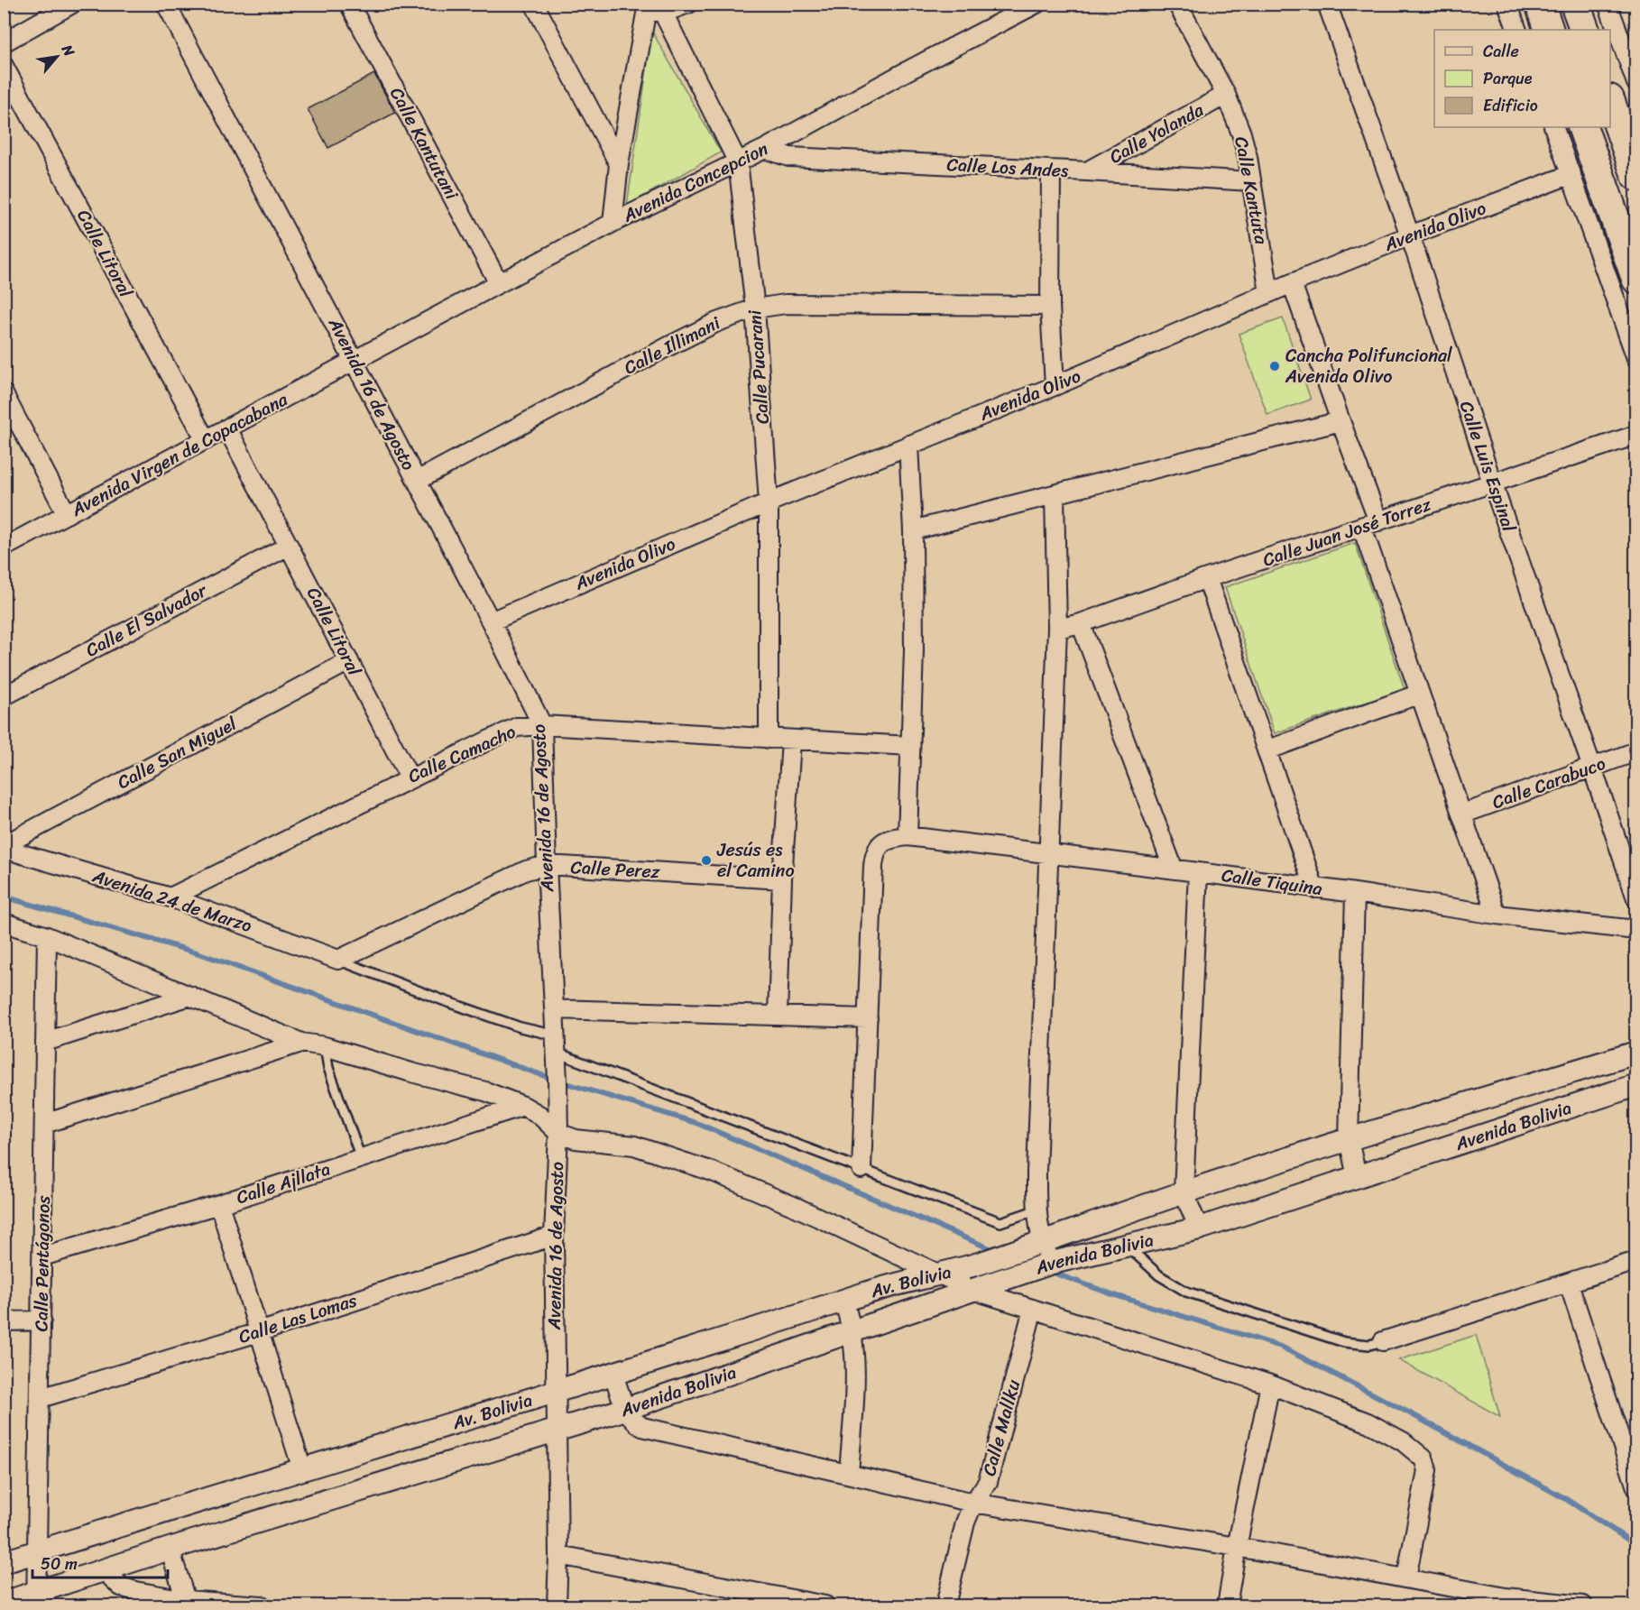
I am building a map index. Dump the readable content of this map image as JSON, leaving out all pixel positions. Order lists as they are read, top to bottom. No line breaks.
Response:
{"streets":{"street":["Calle Yolanda","Calle Kantutani","Calle Los Andes","Avenida Concepcion","Calle Kantuta","Avenida Olivo","Calle Litoral","Calle Illimani","Calle Pucarani","Avenida 16 de Agosto","Avenida Virgen de Copacabana","Calle Luis Espinal","Calle Juan José Torrez","Calle El Salvador","Calle San Miguel","Calle Camacho","Calle Carabuco","Calle Perez","Calle Tiquina","Avenida 24 de Marzo","Avenida Bolivia","Calle Ajllata","Calle Pentágonos","Av. Bolivia","Calle Las Lomas","Calle Mallku"]},"crossings":[["Calle Yolanda","Calle Los Andes"],["Calle Yolanda","Calle Kantuta"],["Calle Kantutani","Avenida Concepcion"],["Calle Los Andes","Avenida Concepcion"],["Calle Los Andes","Calle Kantuta"],["Avenida Concepcion","Calle Pucarani"],["Avenida Concepcion","Avenida 16 de Agosto"],["Avenida Concepcion","Avenida Virgen de Copacabana"],["Calle Kantuta","Avenida Olivo"],["Avenida Olivo","Calle Pucarani"],["Avenida Olivo","Avenida 16 de Agosto"],["Avenida Olivo","Calle Luis Espinal"],["Calle Litoral","Avenida Virgen de Copacabana"],["Calle Litoral","Calle El Salvador"],["Calle Litoral","Calle San Miguel"],["Calle Litoral","Calle Camacho"],["Calle Illimani","Calle Pucarani"],["Calle Illimani","Avenida 16 de Agosto"],["Calle Pucarani","Calle Camacho"],["Avenida 16 de Agosto","Avenida Virgen de Copacabana"],["Avenida 16 de Agosto","Calle Camacho"],["Avenida 16 de Agosto","Calle Perez"],["Avenida 16 de Agosto","Avenida Bolivia"],["Avenida 16 de Agosto","Av. Bolivia"],["Avenida 16 de Agosto","Calle Las Lomas"],["Calle Luis Espinal","Calle Juan José Torrez"],["Calle Luis Espinal","Calle Carabuco"],["Calle San Miguel","Avenida 24 de Marzo"],["Calle Camacho","Avenida 24 de Marzo"],["Calle Perez","Avenida 24 de Marzo"],["Avenida Bolivia","Av. Bolivia"],["Calle Ajllata","Calle Pentágonos"],["Calle Pentágonos","Av. Bolivia"],["Calle Pentágonos","Calle Las Lomas"]],"places":["Cancha Polifuncional Avenida Olivo","Jesús es el Camino"],"legend":["Calle","Parque","Edificio"],"scale_bar":"50 m","north":"top right"}
